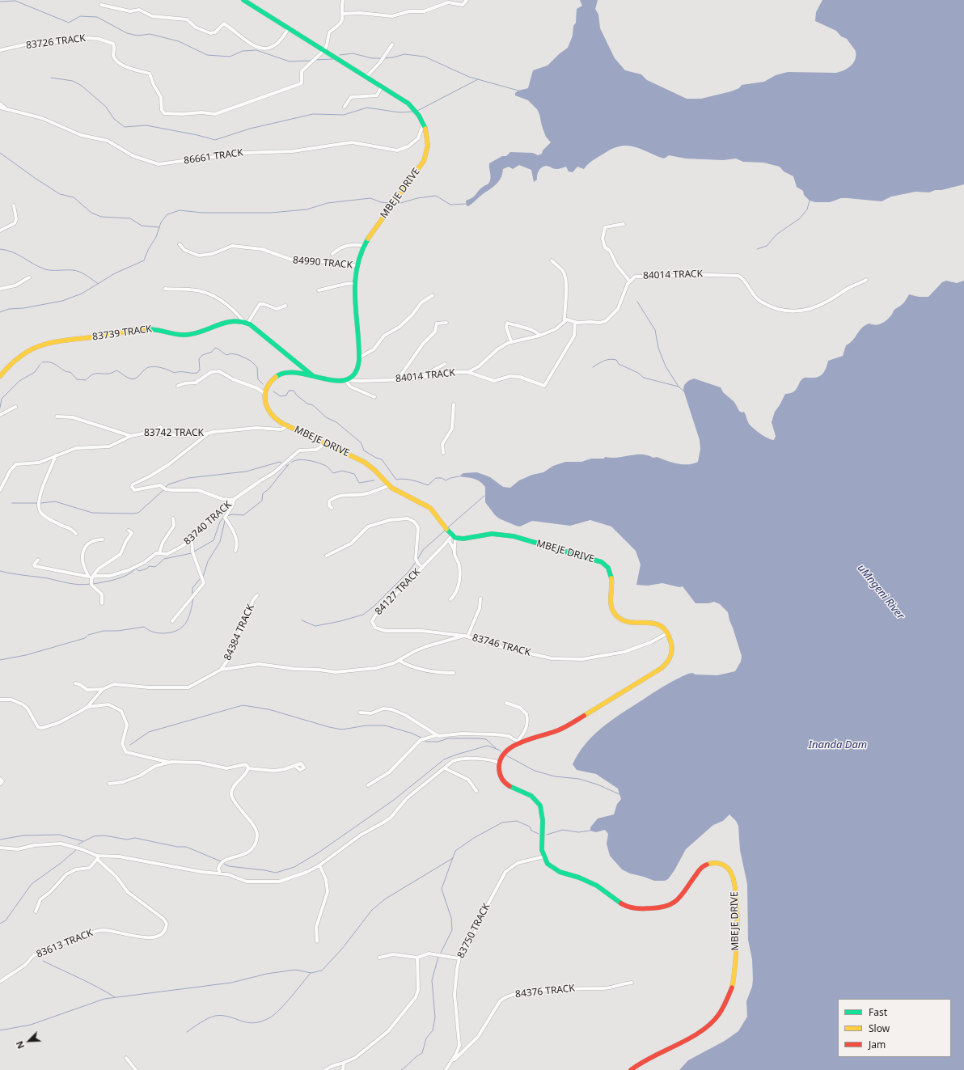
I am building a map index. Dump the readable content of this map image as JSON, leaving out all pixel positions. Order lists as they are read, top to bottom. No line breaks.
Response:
{"streets":{"street":["83726 TRACK","86661 TRACK","MBEJE DRIVE","84990 TRACK","84014 TRACK","83739 TRACK","83742 TRACK","83740 TRACK","84127 TRACK","84384 TRACK","83746 TRACK","83750 TRACK","83613 TRACK","84376 TRACK"]},"crossings":[["83726 TRACK","MBEJE DRIVE"],["86661 TRACK","MBEJE DRIVE"],["MBEJE DRIVE","84990 TRACK"],["MBEJE DRIVE","84014 TRACK"],["MBEJE DRIVE","83742 TRACK"],["MBEJE DRIVE","83740 TRACK"],["MBEJE DRIVE","84127 TRACK"],["MBEJE DRIVE","83746 TRACK"],["MBEJE DRIVE","83750 TRACK"],["84127 TRACK","83746 TRACK"],["84384 TRACK","83746 TRACK"],["83750 TRACK","84376 TRACK"]],"water":["uMngeni River","Inanda Dam"],"legend":["Fast","Slow","Jam"],"north":"bottom left"}
